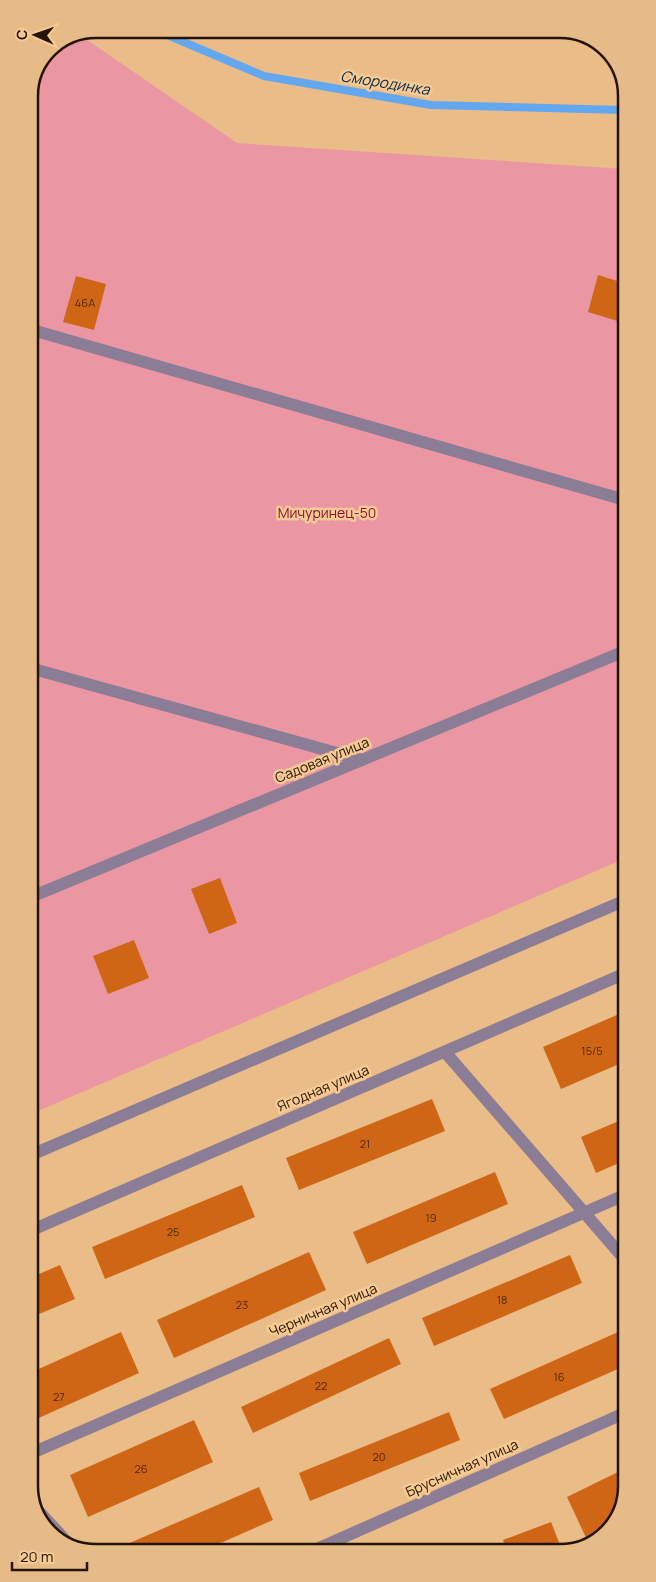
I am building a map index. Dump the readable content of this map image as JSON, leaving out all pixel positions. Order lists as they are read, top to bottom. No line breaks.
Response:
{"streets":{"street":["Садовая улица","Ягодная улица","Черничная улица","Брусничная улица"]},"water":["Смородинка"],"parks":["Мичуринец-50"],"house_numbers":["46А","15/5","21","19","25","18","23","16","22","27","20","26"],"scale_bar":"20 m","north":"left"}
